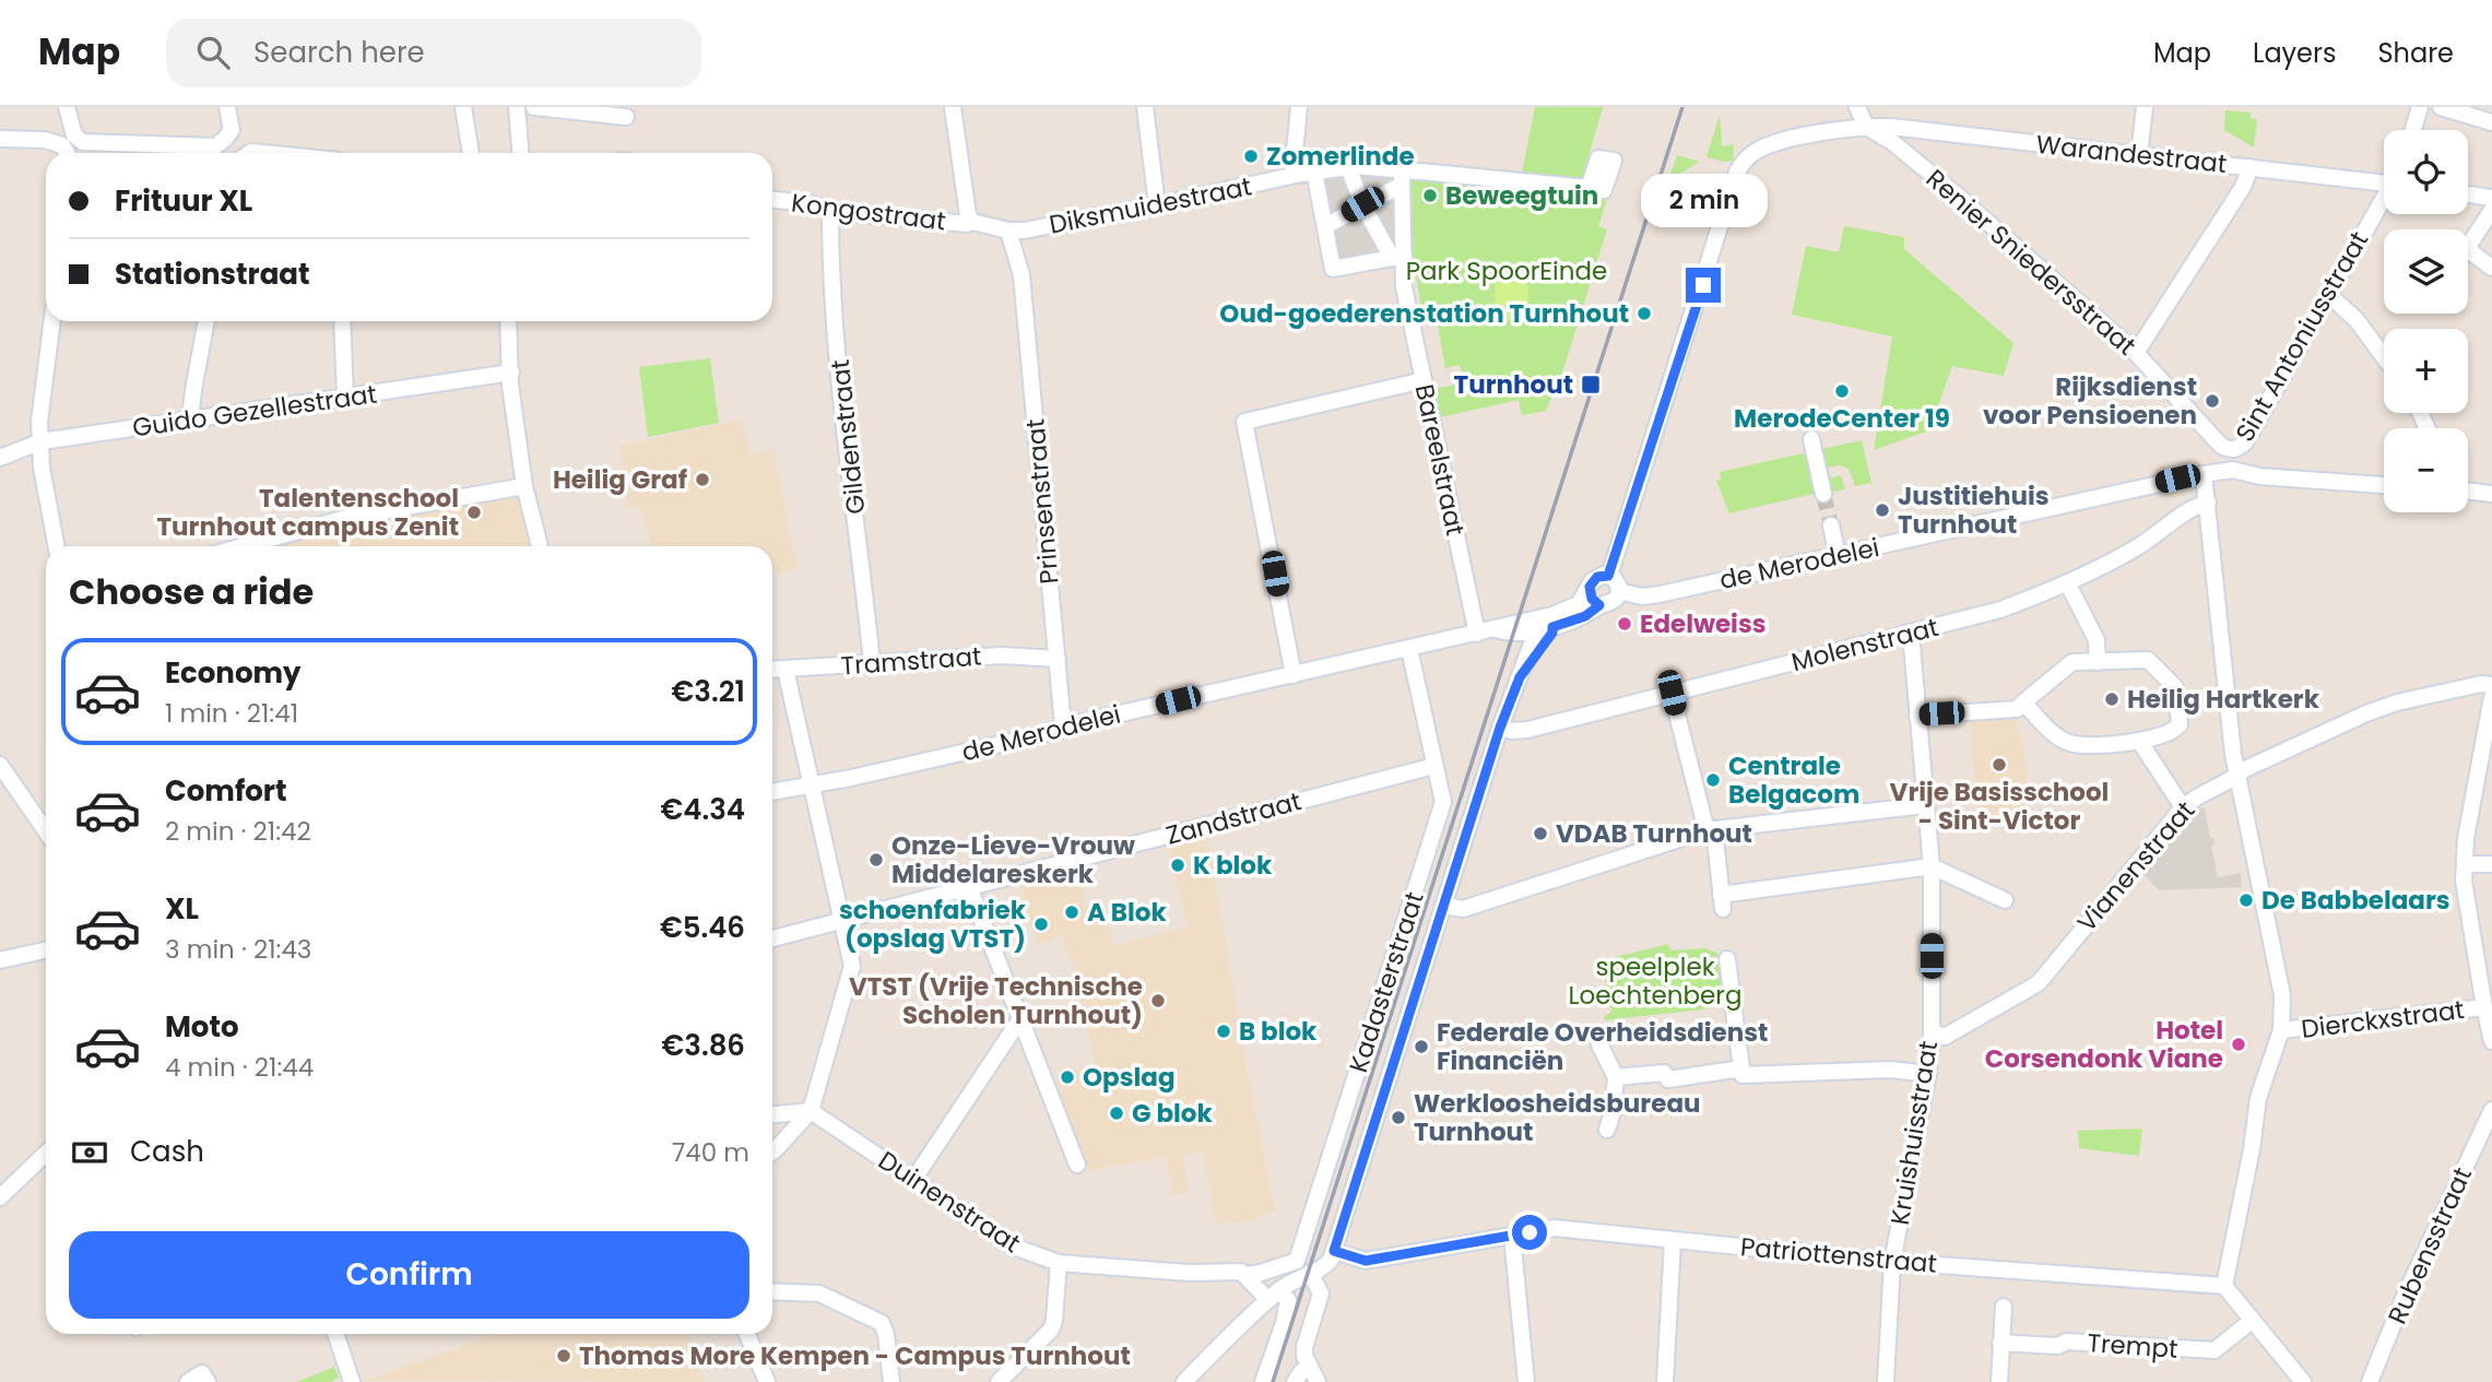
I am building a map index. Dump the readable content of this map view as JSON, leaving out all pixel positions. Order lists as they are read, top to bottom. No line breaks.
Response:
{"streets":{"street":["Warandestraat","Diksmuidestraat","Kongostraat","Renier Sniedersstraat","Sint Antoniusstraat","Guido Gezellestraat","Gildenstraat","Bareelstraat","Prinsenstraat","de Merodelei","Molenstraat","Tramstraat","Zandstraat","Vianenstraat","Kadasterstraat","Dierckxstraat","Kruishuisstraat","Duinenstraat","Rubensstraat","Patriottenstraat","Trempt"]},"crossings":[["Warandestraat","Renier Sniedersstraat"],["Warandestraat","de Merodelei"],["Diksmuidestraat","Kongostraat"],["Diksmuidestraat","Bareelstraat"],["Diksmuidestraat","Prinsenstraat"],["Kongostraat","Gildenstraat"],["Kongostraat","Prinsenstraat"],["Renier Sniedersstraat","Sint Antoniusstraat"],["Gildenstraat","Tramstraat"],["Bareelstraat","de Merodelei"],["Prinsenstraat","de Merodelei"],["Prinsenstraat","Tramstraat"],["de Merodelei","Kadasterstraat"],["Molenstraat","Kruishuisstraat"],["Zandstraat","Kadasterstraat"],["Vianenstraat","Kruishuisstraat"],["Kadasterstraat","Duinenstraat"],["Kruishuisstraat","Patriottenstraat"]],"parks":["Park SpoorEinde","speelplek Loechtenberg"],"places":{"other":["Zomerlinde","Beweegtuin","Oud-goederenstation Turnhout","MerodeCenter 19","Rijksdienst voor Pensioenen","Heilig Graf","Justitiehuis Turnhout","Talentenschool Turnhout campus Zenit","Edelweiss","Heilig Hartkerk","Vrije Basisschool - Sint-Victor","Centrale Belgacom","VDAB Turnhout","Onze-Lieve-Vrouw Middelareskerk","K blok","De Babbelaars","A Blok","schoenfabriek (opslag VTST)","VTST (Vrije Technische Scholen Turnhout)","B blok","Hotel Corsendonk Viane","Federale Overheidsdienst Financiën","Opslag","G blok","Werkloosheidsbureau Turnhout","Thomas More Kempen - Campus Turnhout"],"transit":["Turnhout"]},"page":{"header":"Map","search":"Search here","nav":["Map","Layers","Share"],"map_buttons":["+","−"],"banner":["Frituur XL","Stationstraat"],"bubble":"2 min","heading":"Choose a ride","list":[{"name":"Economy","note":"1 min · 21:41","value":"€3.21"},{"name":"Comfort","note":"2 min · 21:42","value":"€4.34"},{"name":"XL","note":"3 min · 21:43","value":"€5.46"},{"name":"Moto","note":"4 min · 21:44","value":"€3.86"}],"pay":["Cash","740 m"],"buttons":"Confirm"}}
